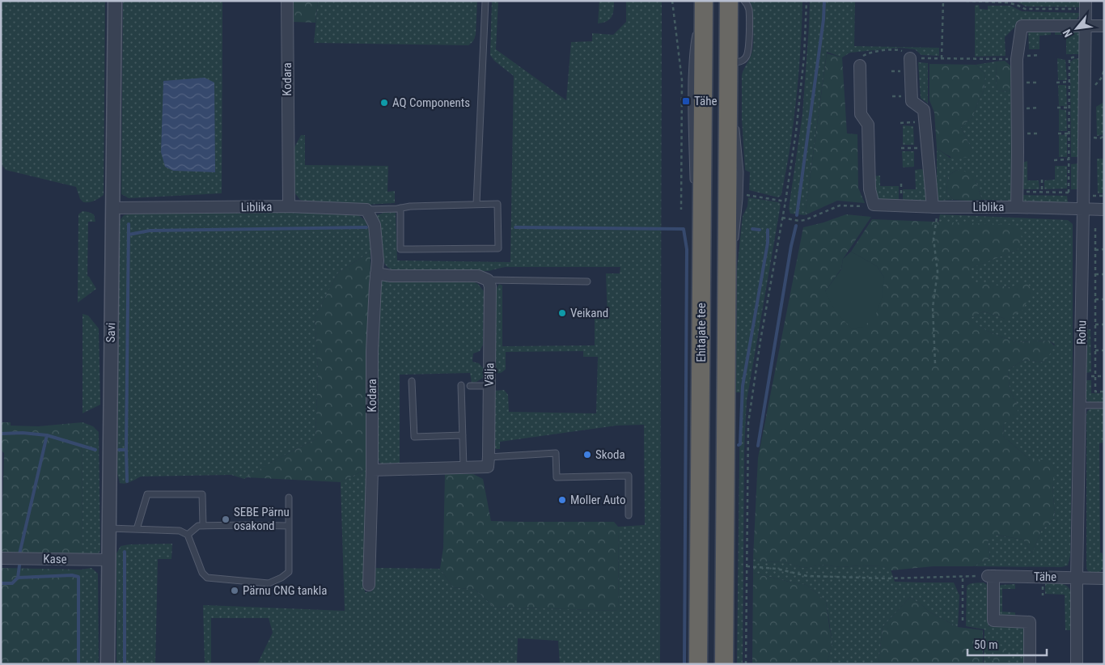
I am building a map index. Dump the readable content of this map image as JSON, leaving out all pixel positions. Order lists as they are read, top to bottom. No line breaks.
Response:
{"streets":{"highway":["Ehitajate tee"],"street":["Kodara","Liblika","Savi","Rohu","Välja","Kase","Tähe"]},"crossings":[["Kodara","Liblika"],["Liblika","Savi"],["Liblika","Rohu"],["Savi","Kase"],["Rohu","Tähe"]],"places":{"transit":["Tähe"],"other":["AQ Components","Veikand","Skoda","Moller Auto","SEBE Pärnu osakond","Pärnu CNG tankla"]},"scale_bar":"50 m","north":"bottom left"}
